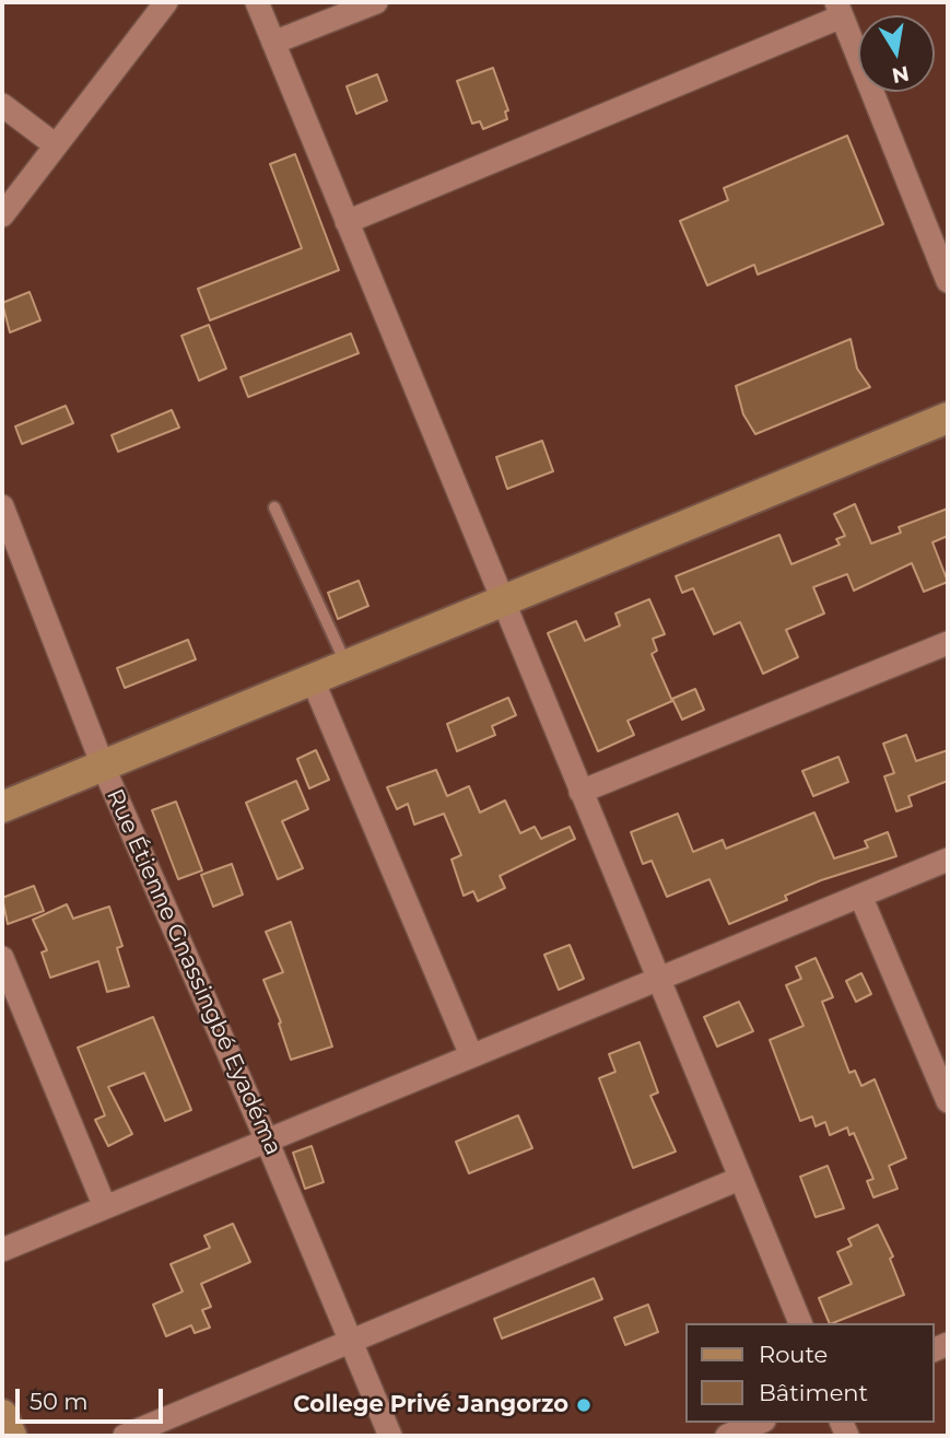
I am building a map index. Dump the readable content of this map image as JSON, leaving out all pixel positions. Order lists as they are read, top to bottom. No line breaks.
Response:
{"streets":{"street":["Rue Étienne Gnassingbé Eyadéma"]},"places":["College Privé Jangorzo"],"legend":["Route","Bâtiment"],"scale_bar":"50 m","north":"bottom"}
